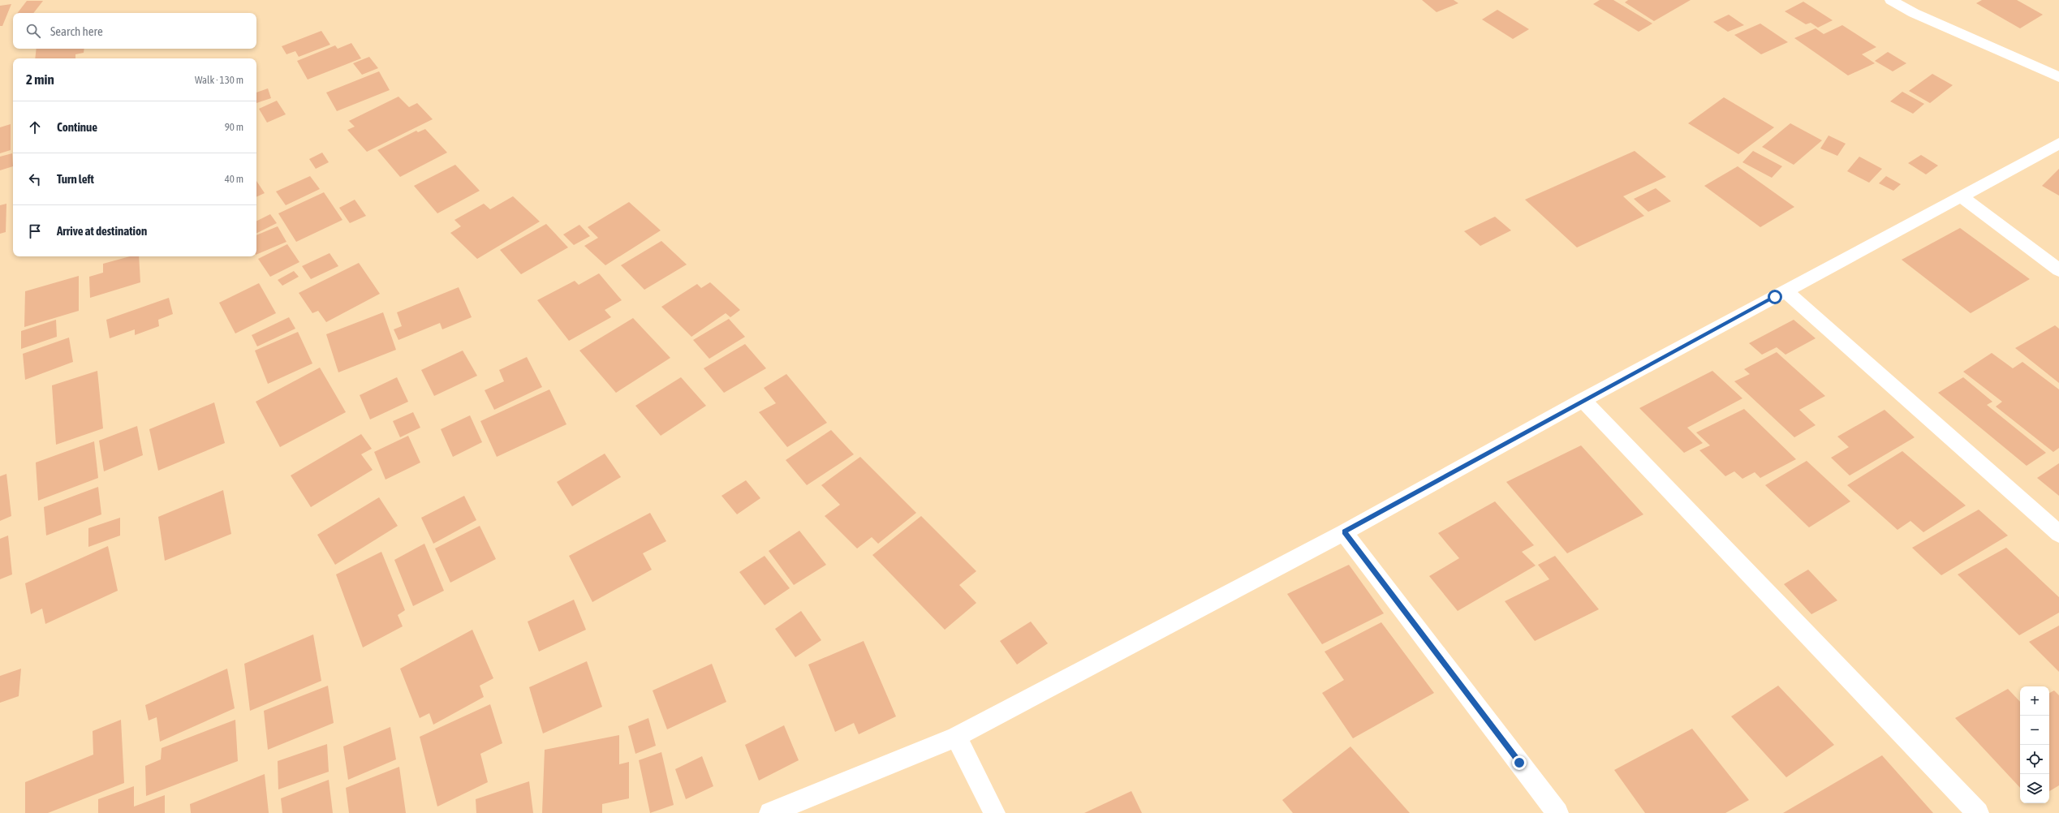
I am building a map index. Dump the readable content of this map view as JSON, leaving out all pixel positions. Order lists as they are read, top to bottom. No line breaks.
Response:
{"page":{"search":"Search here","heading":["2 min","Walk · 130 m"],"list":[["Continue","90 m"],["Turn left","40 m"],"Arrive at destination"],"map_buttons":["+","−"]}}
